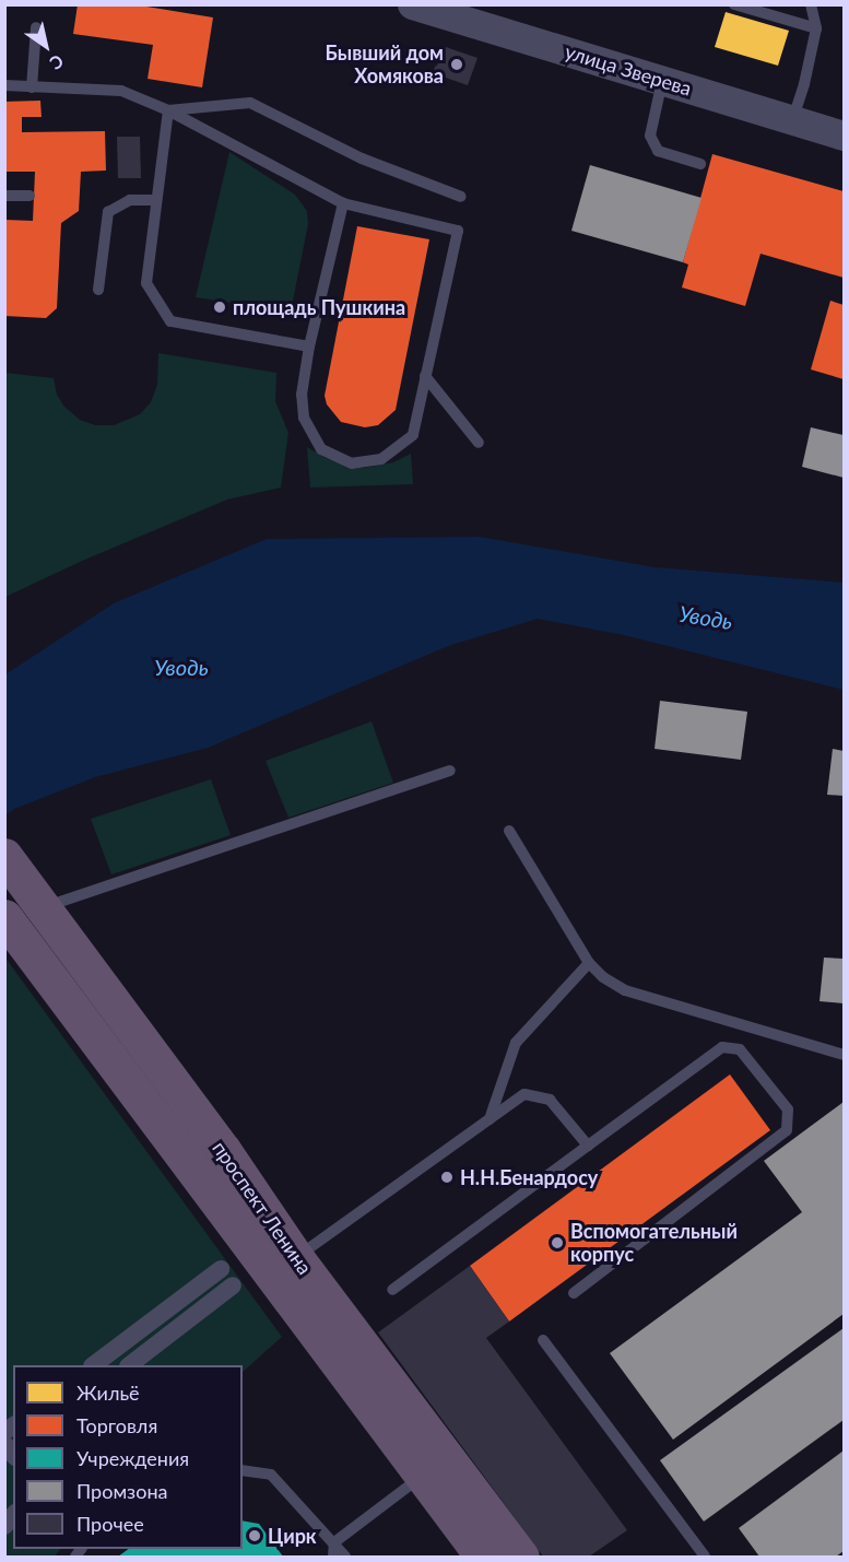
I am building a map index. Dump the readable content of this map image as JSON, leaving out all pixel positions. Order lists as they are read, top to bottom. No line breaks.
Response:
{"streets":{"highway":["проспект Ленина"],"street":["улица Зверева"]},"water":["Уводь"],"places":["Бывший дом Хомякова","площадь Пушкина","Н.Н.Бенардосу","Вспомогательный корпус","Цирк"],"legend":["Жильё","Торговля","Учреждения","Промзона","Прочее"],"north":"bottom right"}
